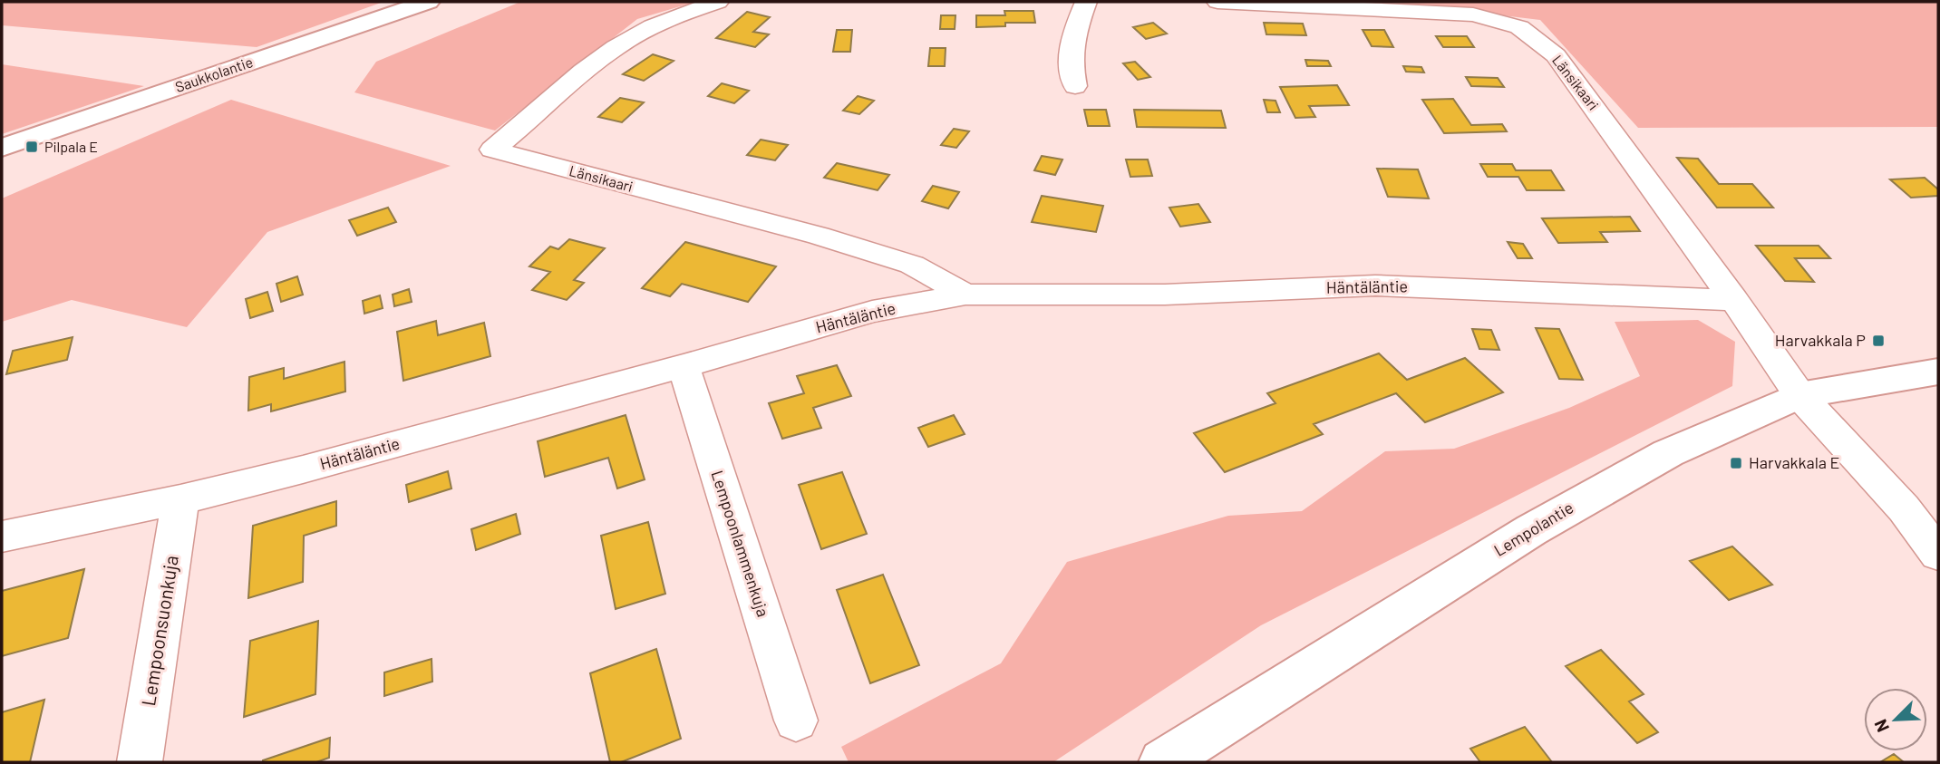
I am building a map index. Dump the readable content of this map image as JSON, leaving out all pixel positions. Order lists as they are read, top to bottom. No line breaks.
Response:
{"streets":{"street":["Saukkolantie","Länsikaari","Häntäläntie","Lempolantie","Lempoonlammenkuja","Lempoonsuonkuja"]},"crossings":[["Länsikaari","Häntäläntie"],["Länsikaari","Lempolantie"],["Häntäläntie","Lempoonlammenkuja"],["Häntäläntie","Lempoonsuonkuja"]],"places":{"transit":["Pilpala E","Harvakkala P","Harvakkala E"]},"north":"bottom left"}
